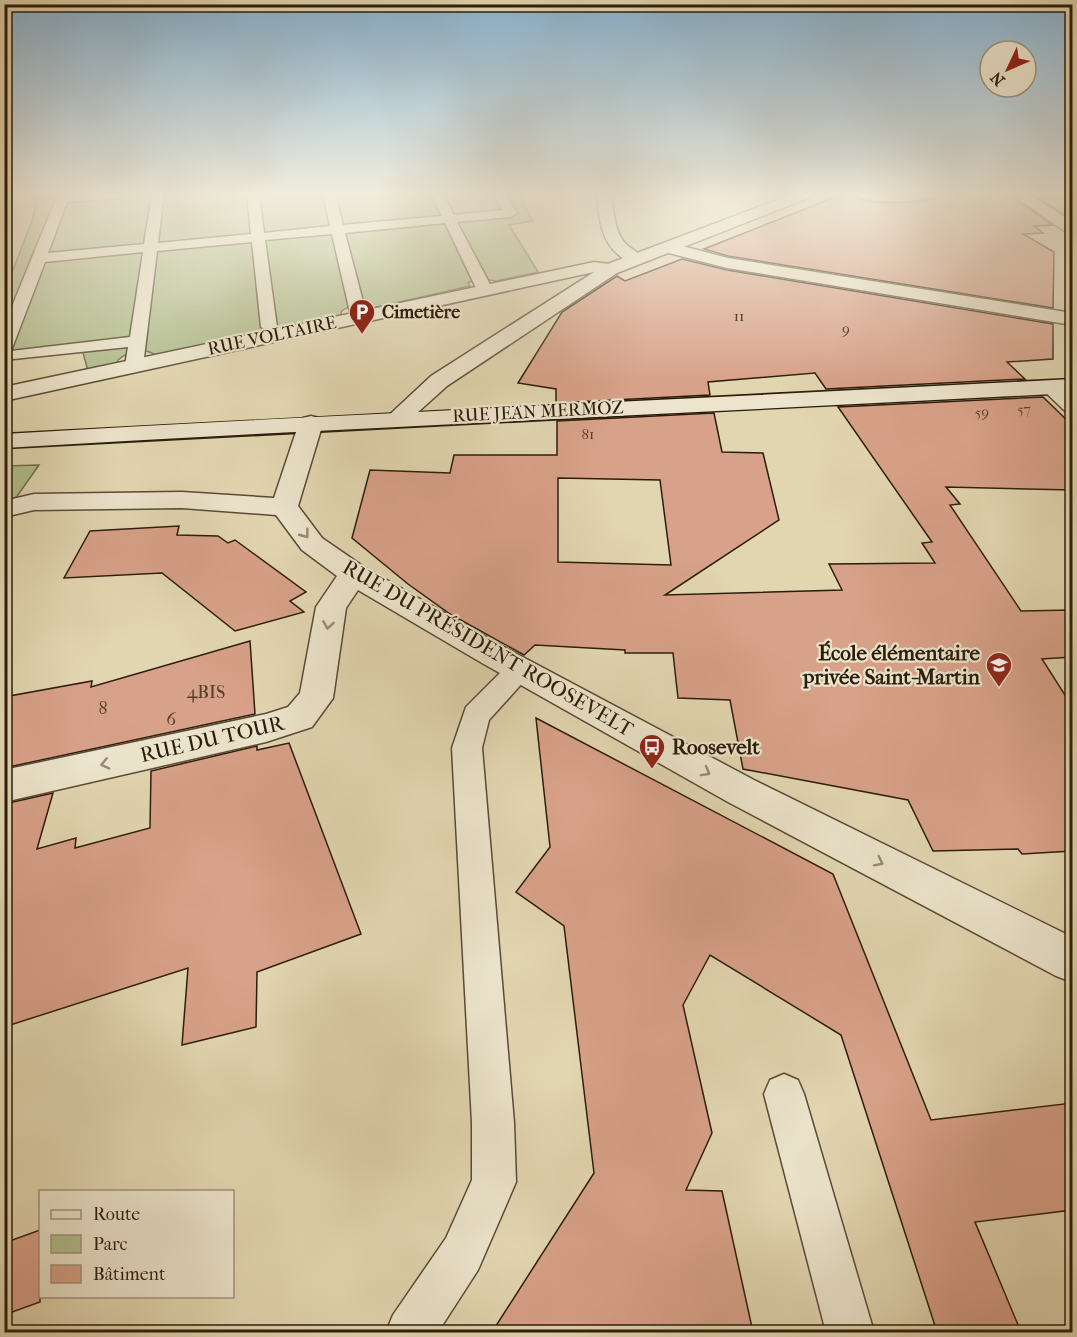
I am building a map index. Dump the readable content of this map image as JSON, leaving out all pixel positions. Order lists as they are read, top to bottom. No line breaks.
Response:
{"streets":{"street":["RUE VOLTAIRE","RUE JEAN MERMOZ","RUE DU PRÉSIDENT ROOSEVELT","RUE DU TOUR"]},"crossings":[["RUE DU PRÉSIDENT ROOSEVELT","RUE DU TOUR"]],"one_way":["RUE DU PRÉSIDENT ROOSEVELT","RUE DU TOUR"],"places":{"parking":["Cimetière"],"school or university":["École élémentaire privée Saint-Martin"],"bus stop":["Roosevelt"]},"house_numbers":["11","9","57","59","81","4BIS","8","6"],"legend":["Route","Parc","Bâtiment"],"north":"bottom left"}
